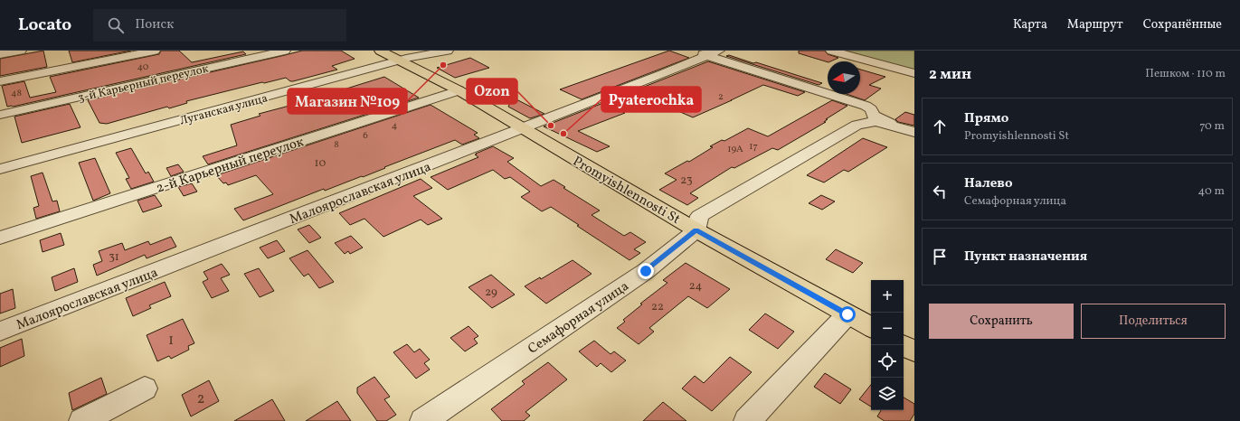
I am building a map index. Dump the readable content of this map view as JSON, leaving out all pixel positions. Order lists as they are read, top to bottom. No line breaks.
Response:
{"streets":{"main road":["Promyishlennosti St"],"street":["3-й Карьерный переулок","Луганская улица","2-й Карьерный переулок","Малоярославская улица","Семафорная улица"]},"crossings":[["Луганская улица","Promyishlennosti St"],["2-й Карьерный переулок","Promyishlennosti St"],["Promyishlennosti St","Малоярославская улица"],["Promyishlennosti St","Семафорная улица"]],"places":["Магазин №109","Ozon","Pyaterochka"],"house_numbers":["40","48","2","4","6","8","17","19А","10","23","31","24","29","22","1","2"],"north":"left","page":{"header":"Locato","search":"Поиск","nav":["Карта","Маршрут","Сохранённые"],"heading":["2 мин","Пешком · 110 m"],"list":[["Прямо","Promyishlennosti St","70 m"],["Налево","Семафорная улица","40 m"],"Пункт назначения"],"map_buttons":["+","−"],"buttons":["Сохранить","Поделиться"]}}
